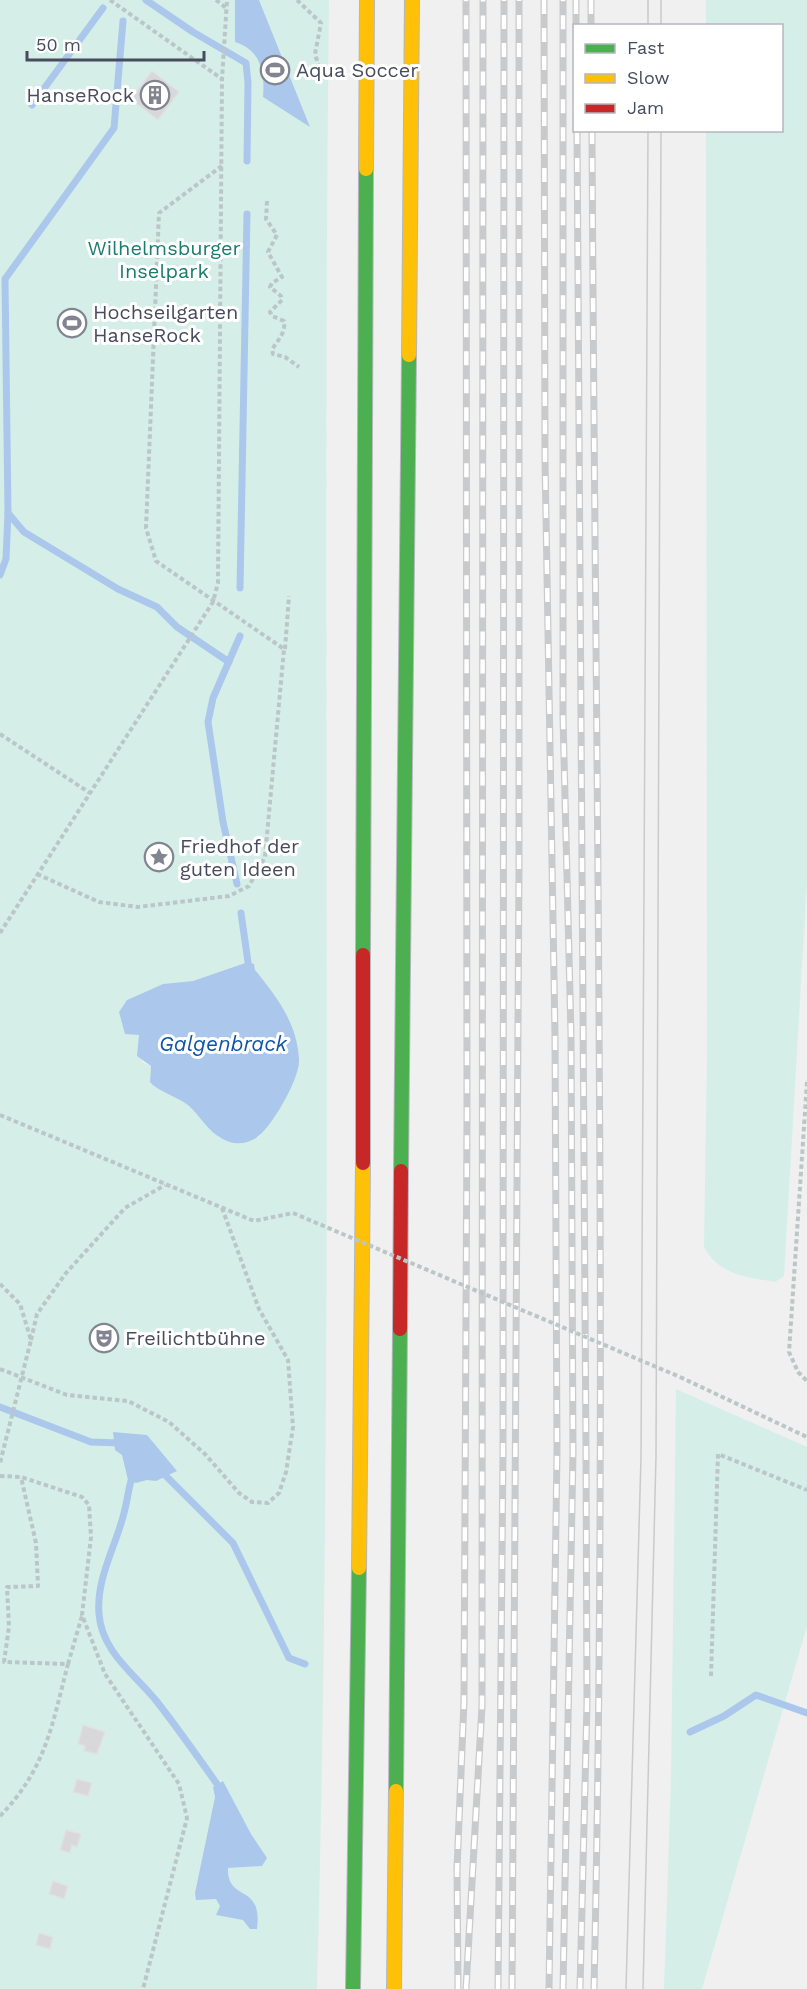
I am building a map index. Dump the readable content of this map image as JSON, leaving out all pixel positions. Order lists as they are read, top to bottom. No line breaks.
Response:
{"water":["Galgenbrack"],"parks":["Wilhelmsburger Inselpark"],"places":{"sports":["Aqua Soccer","Hochseilgarten HanseRock"],"building":["HanseRock"],"place":["Friedhof der guten Ideen"],"theatre":["Freilichtbühne"]},"legend":["Fast","Slow","Jam"],"scale_bar":"50 m"}
